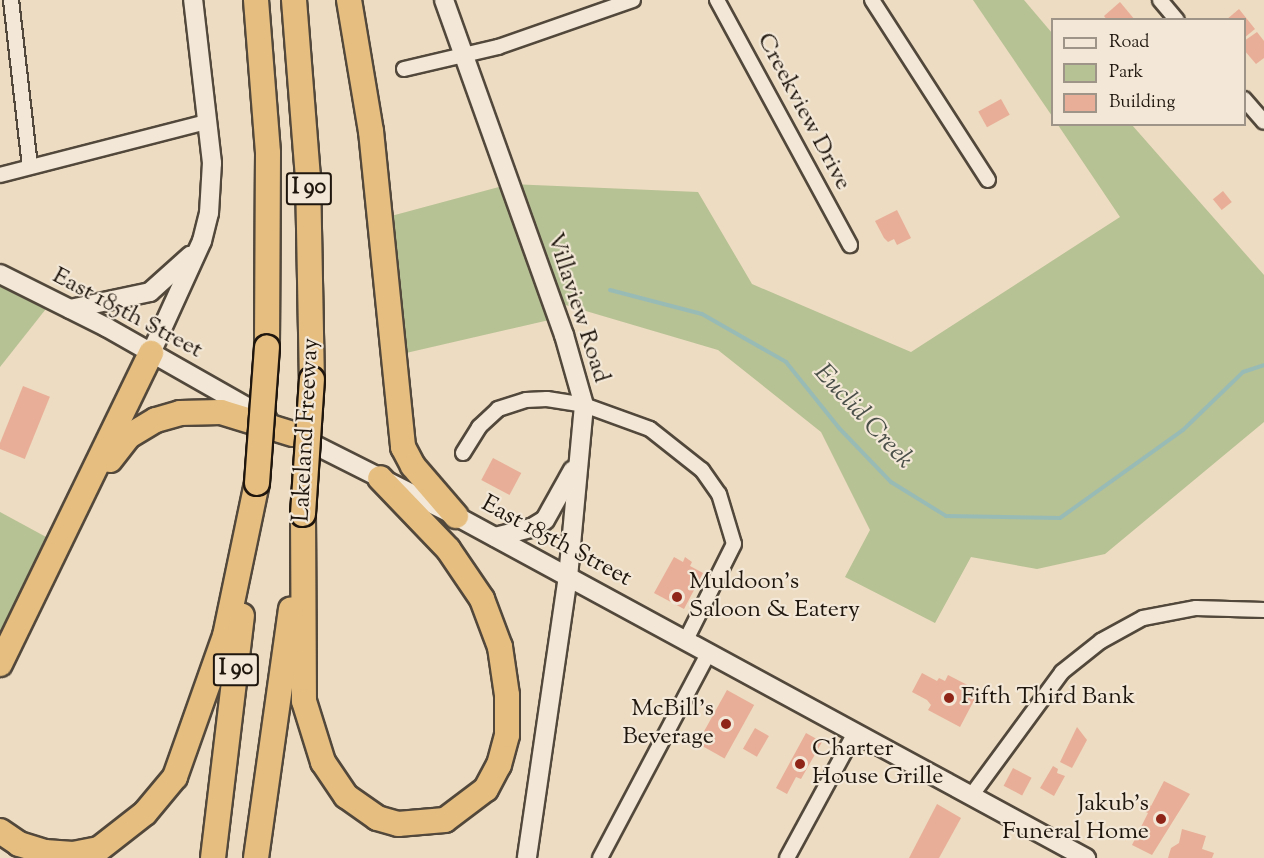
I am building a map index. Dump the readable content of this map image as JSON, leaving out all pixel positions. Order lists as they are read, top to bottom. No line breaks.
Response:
{"streets":{"highway":["I 90","Lakeland Freeway"],"street":["Creekview Drive","Villaview Road","East 185th Street"]},"crossings":[["Villaview Road","East 185th Street"]],"water":["Euclid Creek"],"places":["Muldoon's Saloon & Eatery","Fifth Third Bank","McBill's Beverage","Charter House Grille","Jakub's Funeral Home"],"legend":["Road","Park","Building"]}
